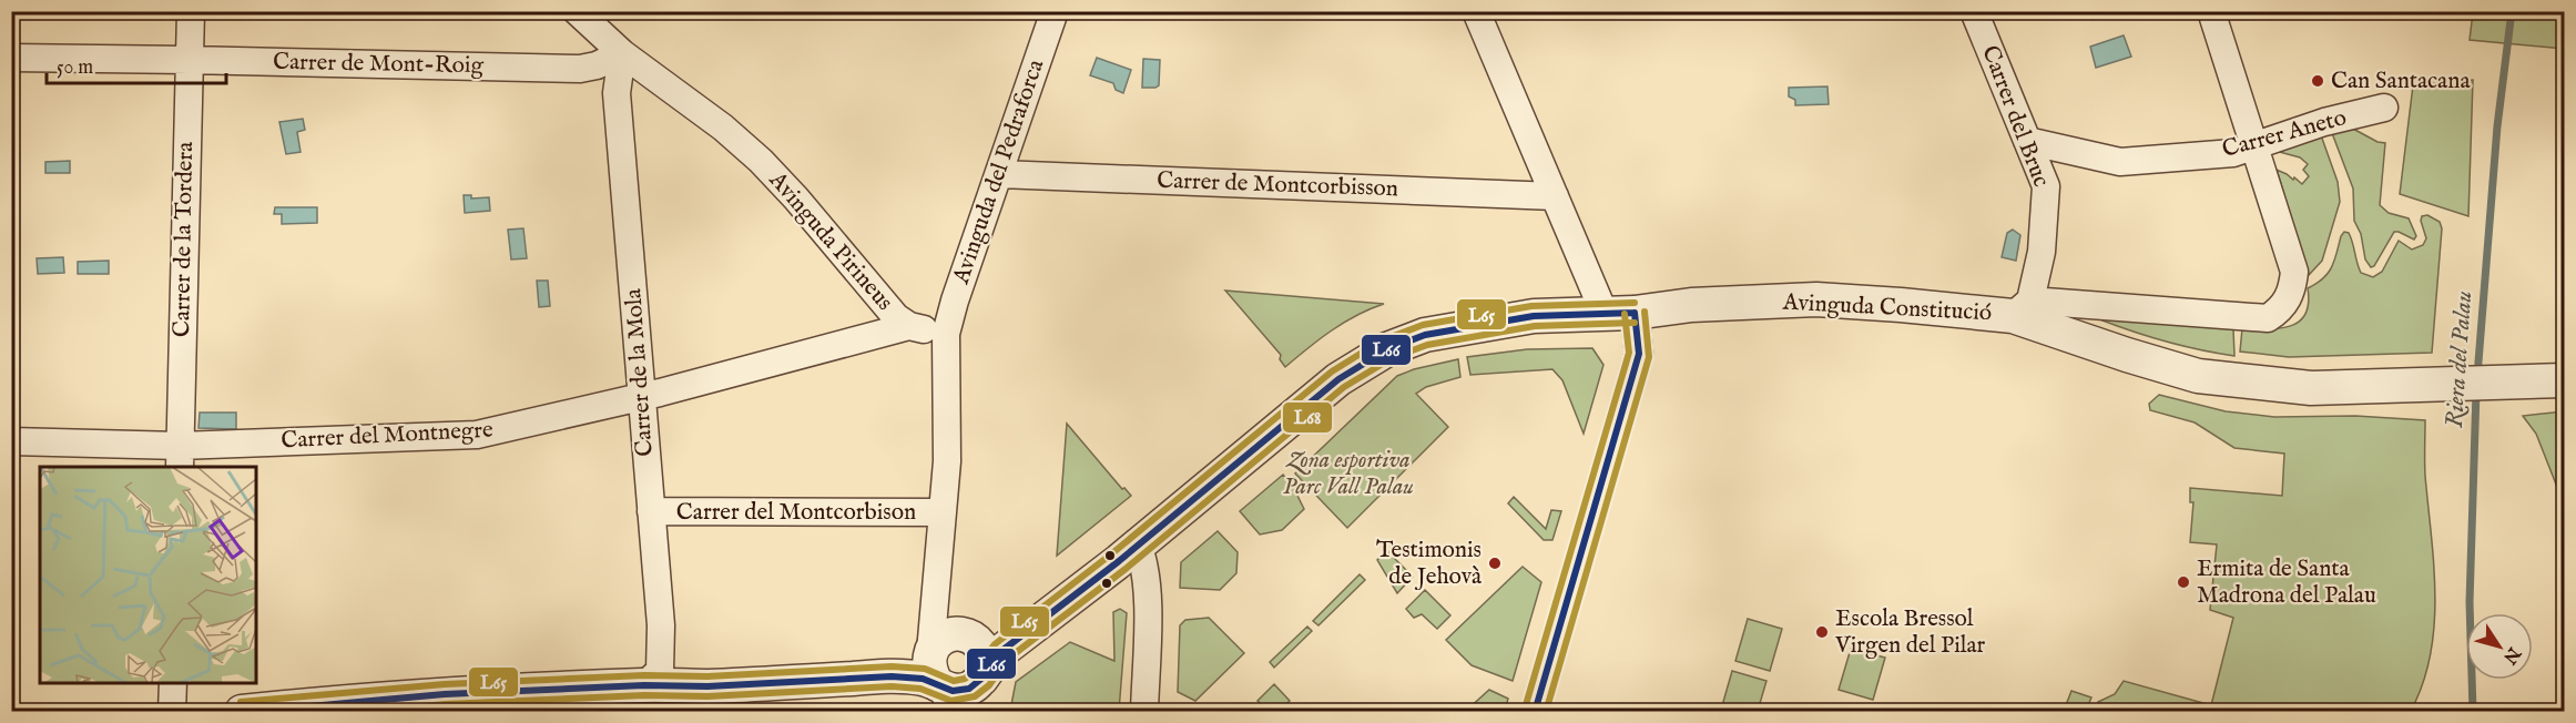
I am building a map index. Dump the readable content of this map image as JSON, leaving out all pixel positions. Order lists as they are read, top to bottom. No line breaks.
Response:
{"streets":{"street":["Carrer de Mont-Roig","Carrer del Bruc","Carrer Aneto","Avinguda del Pedraforca","Carrer de Montcorbisson","Carrer de la Tordera","Avinguda Pirineus","Avinguda Constitució","Carrer de la Mola","Carrer del Montnegre","Carrer del Montcorbison"]},"crossings":[["Carrer de Mont-Roig","Carrer de la Tordera"],["Carrer de Mont-Roig","Avinguda Pirineus"],["Carrer de Mont-Roig","Carrer de la Mola"],["Carrer del Bruc","Carrer Aneto"],["Carrer del Bruc","Avinguda Constitució"],["Avinguda del Pedraforca","Carrer de Montcorbisson"],["Avinguda del Pedraforca","Avinguda Pirineus"],["Carrer de la Tordera","Carrer del Montnegre"],["Avinguda Pirineus","Carrer de la Mola"],["Avinguda Pirineus","Carrer del Montnegre"],["Carrer de la Mola","Carrer del Montnegre"],["Carrer de la Mola","Carrer del Montcorbison"]],"water":["Riera del Palau"],"parks":["Zona esportiva Parc Vall Palau"],"places":["Can Santacana","Testimonis de Jehovà","Ermita de Santa Madrona del Palau","Escola Bressol Virgen del Pilar"],"lines":["transit line L65","transit line L68","transit line L66"],"scale_bar":"50 m","north":"bottom right"}
